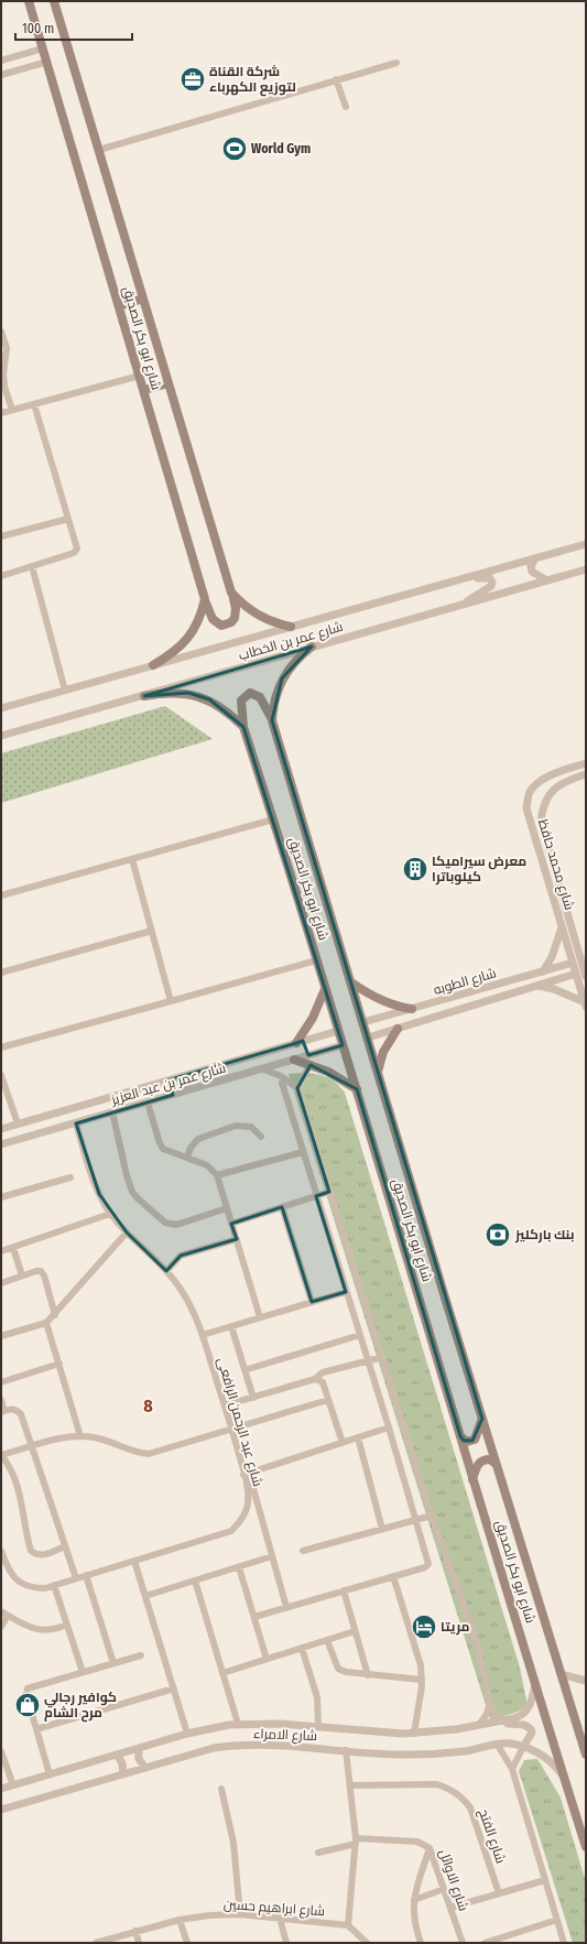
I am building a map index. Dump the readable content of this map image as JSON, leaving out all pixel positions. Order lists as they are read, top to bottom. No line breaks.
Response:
{"streets":{"main road":["شارع ابو بكر الصديق"],"street":["شارع عمر بن الخطاب","شارع محمد حافظ","شارع الطوبه","شارع عمر بن عبد العزيز","شارع عبد الرحمن الرافعى","شارع الامراء","شارع الفتح","شارع الاوائل","شارع ابراهيم حسين"]},"crossings":[["شارع ابو بكر الصديق","شارع عمر بن الخطاب"],["شارع ابو بكر الصديق","شارع الطوبه"],["شارع ابو بكر الصديق","شارع عمر بن عبد العزيز"],["شارع ابو بكر الصديق","شارع الامراء"],["شارع محمد حافظ","شارع الطوبه"],["شارع عمر بن عبد العزيز","شارع عبد الرحمن الرافعى"]],"districts":["8"],"places":{"office":["شركة القناة لتوزيع الكهرباء"],"sports":["World Gym"],"building":["معرض سيراميكا كيلوباترا"],"bank":["بنك باركليز"],"hotel":["مريتا"],"shop":["كوافير رجالي مرح الشام"]},"scale_bar":"100 m"}
